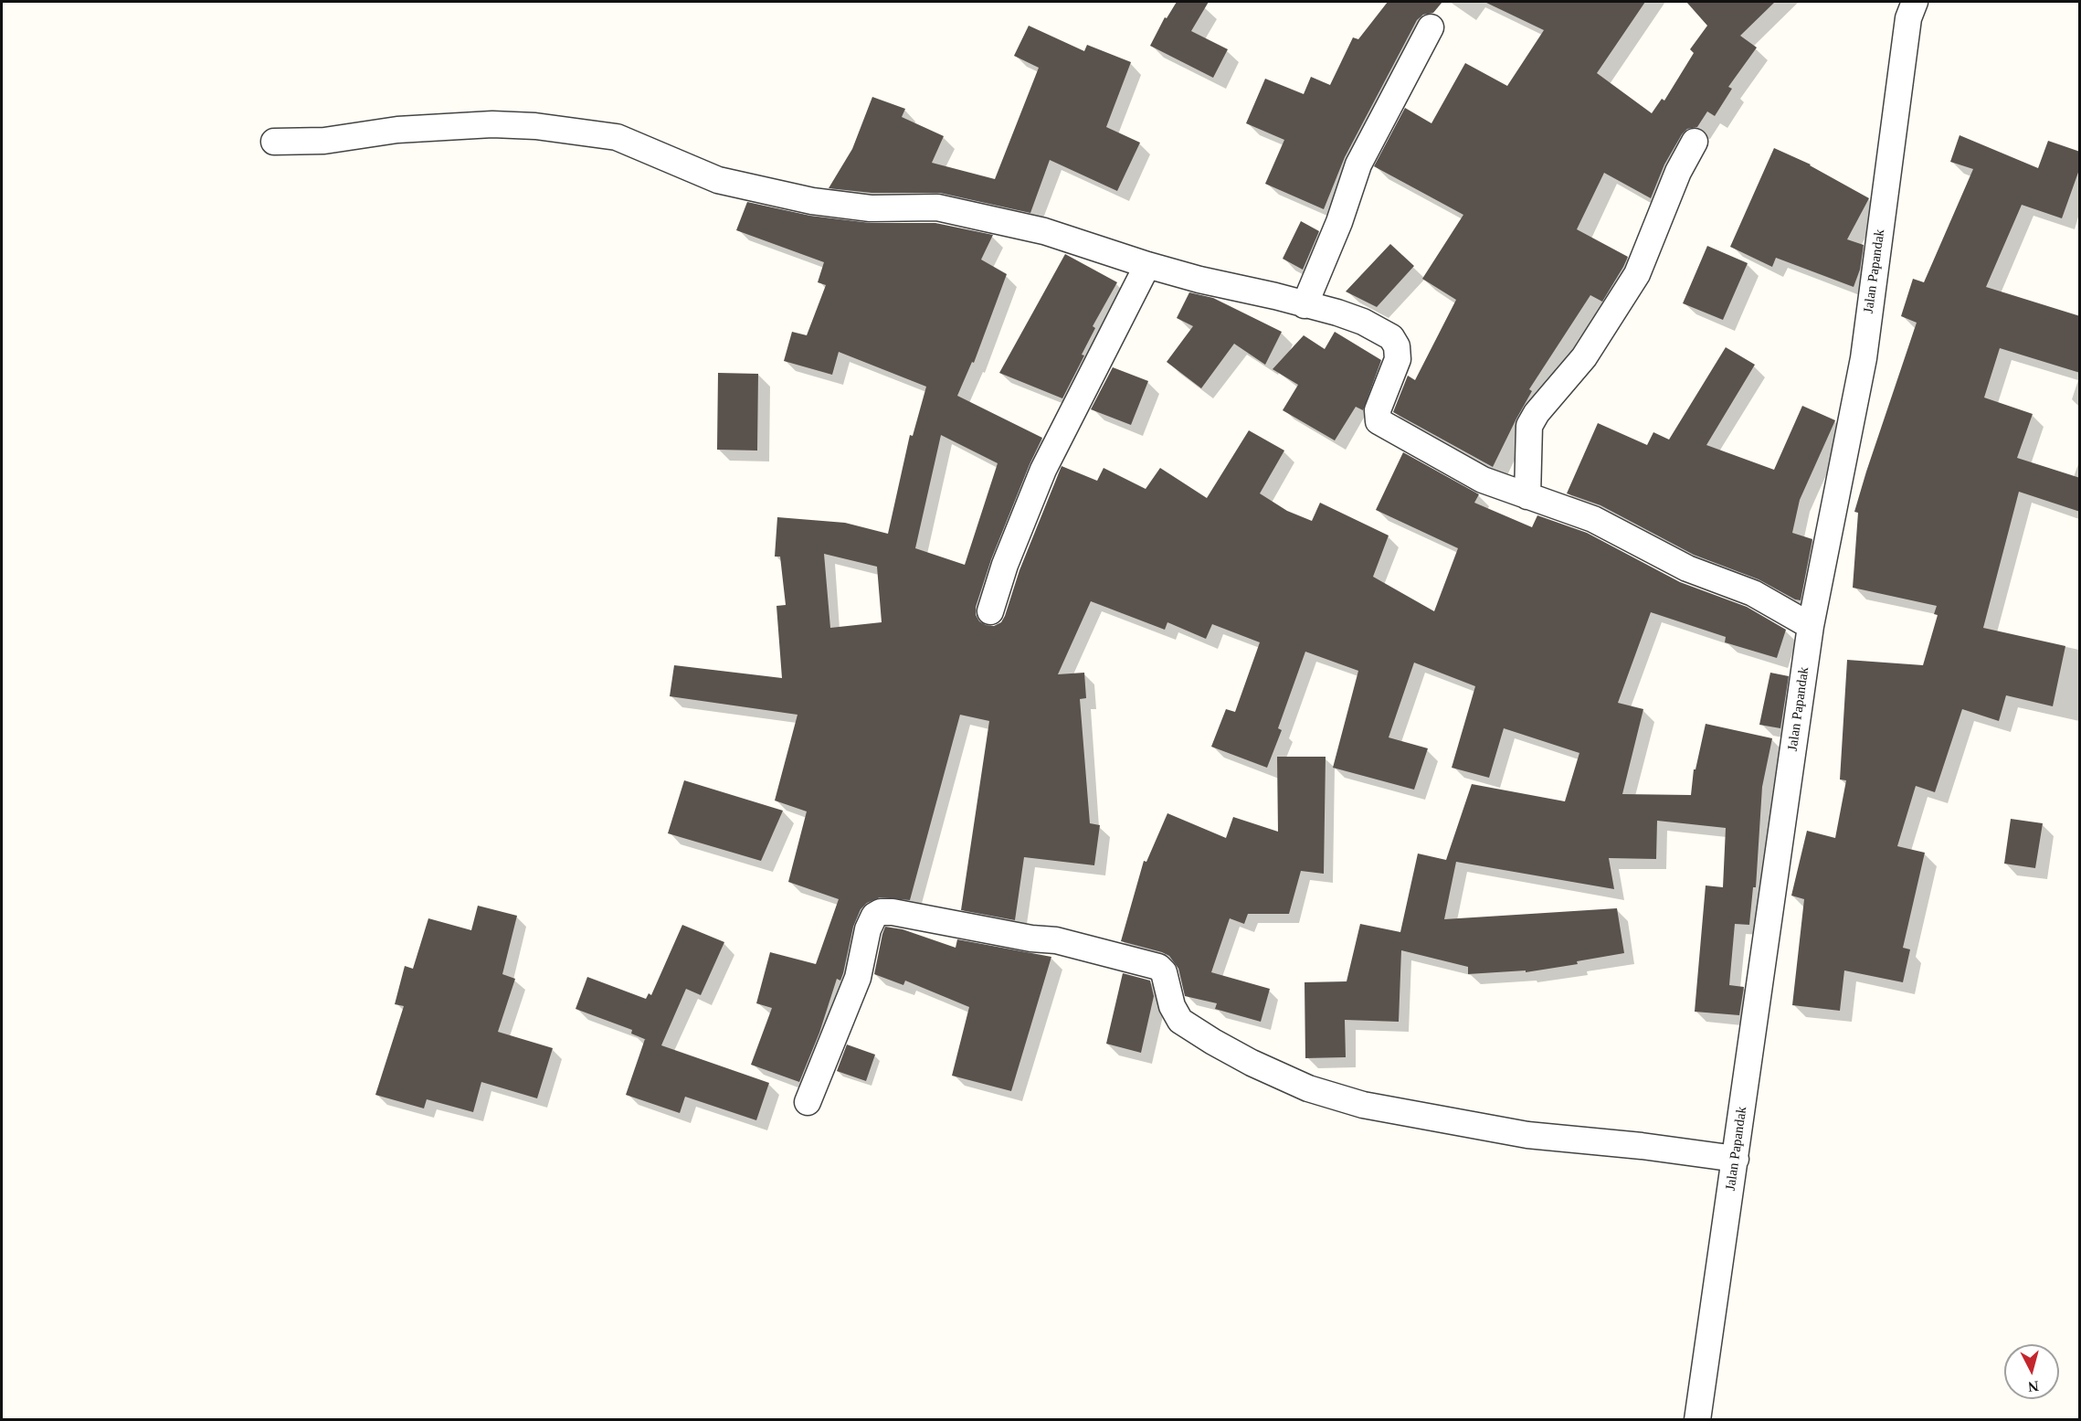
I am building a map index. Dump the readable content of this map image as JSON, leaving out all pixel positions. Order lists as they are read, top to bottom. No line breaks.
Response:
{"streets":{"street":["Jalan Papandak"]},"north":"bottom"}
